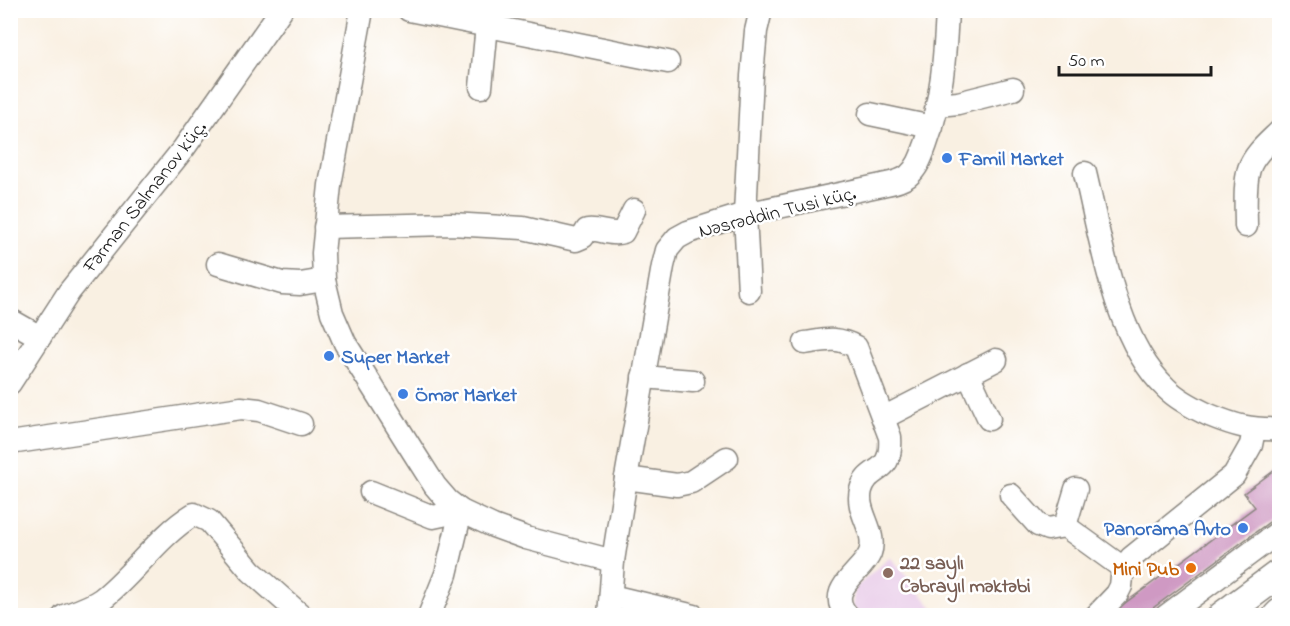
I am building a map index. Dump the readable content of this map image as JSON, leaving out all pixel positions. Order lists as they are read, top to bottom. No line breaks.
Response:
{"streets":{"street":["Fərman Salmanov küç.","Nəsrəddin Tusi küç."]},"places":["Famil Market","Super Market","Ömər Market","Panorama Avto","Mini Pub","22 saylı Cəbrayıl məktəbi"],"scale_bar":"50 m"}
